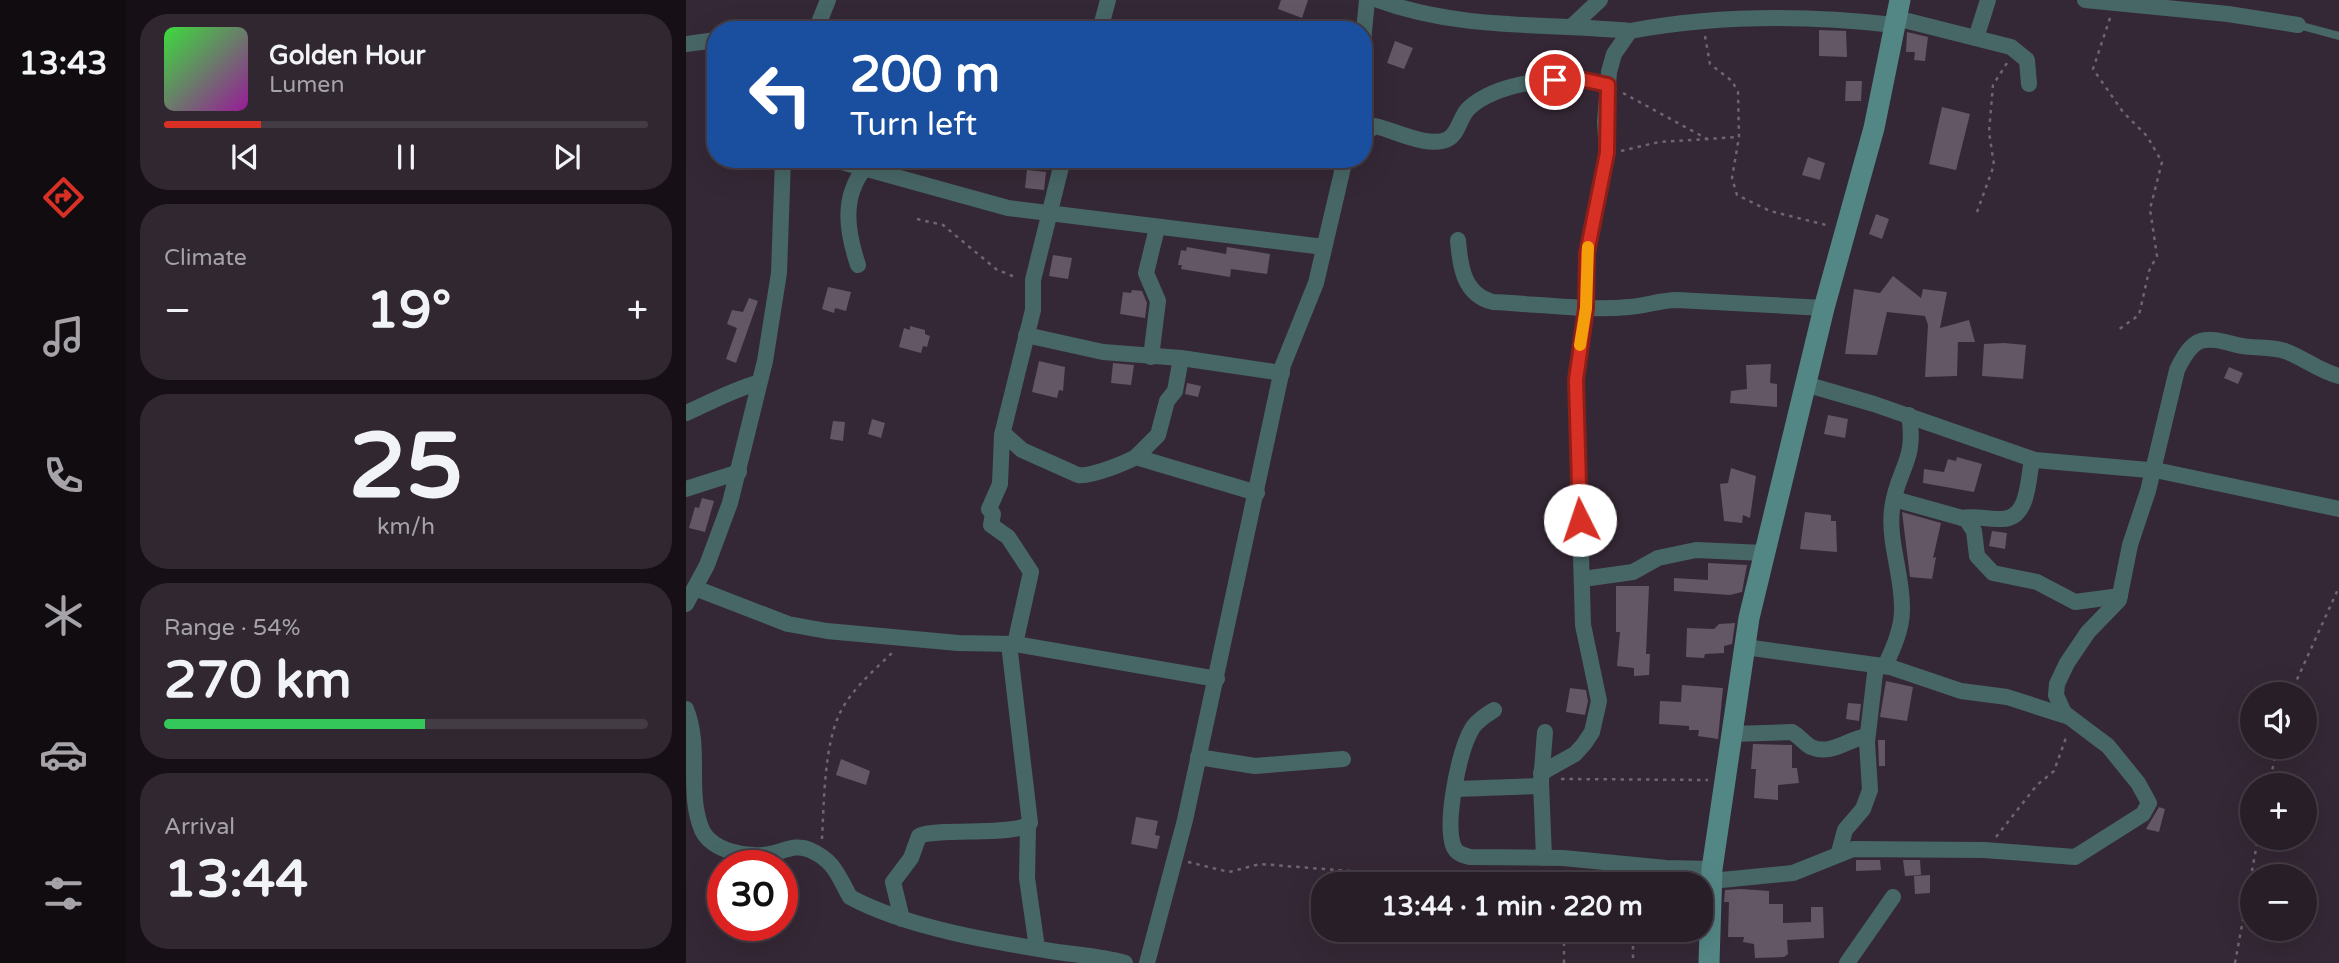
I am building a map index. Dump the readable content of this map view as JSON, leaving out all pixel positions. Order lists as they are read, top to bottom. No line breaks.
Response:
{"page":{"tabs":"13:43","turn":["200 m","Turn left"],"song":["Golden Hour","Lumen"],"tile":["Climate",["25","km/h"],["Range · 54%","270 km"],["Arrival","13:44"]],"heat":["−","19°","+"],"map_buttons":["+","−"],"limit":"30","trip":"13:44 · 1 min · 220 m"}}
